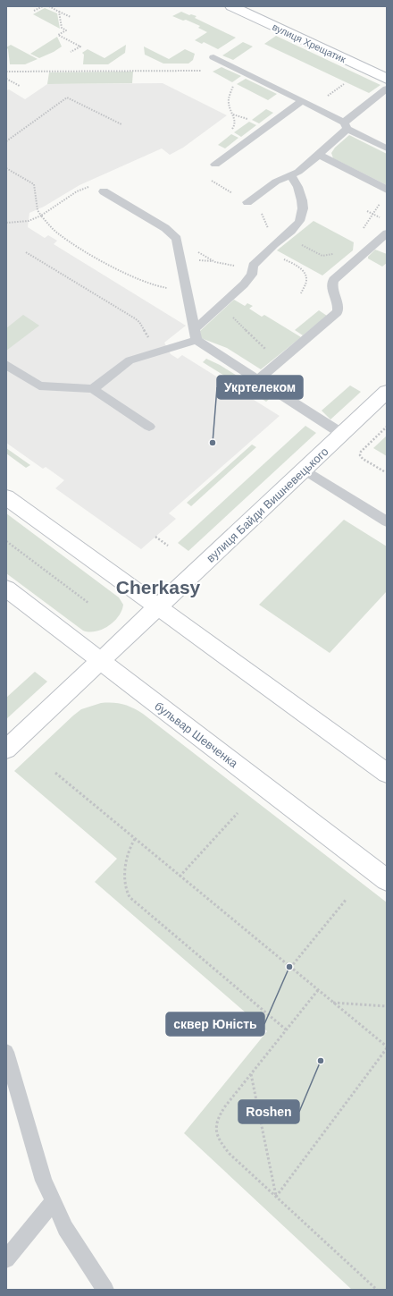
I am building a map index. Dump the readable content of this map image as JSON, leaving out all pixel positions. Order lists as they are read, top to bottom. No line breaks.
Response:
{"streets":{"main road":["вулиця Хрещатик","вулиця Байди Вишневецького","бульвар Шевченка"]},"crossings":[["вулиця Байди Вишневецького","бульвар Шевченка"]],"districts":["Cherkasy"],"places":["Укртелеком","сквер Юність","Roshen"]}
